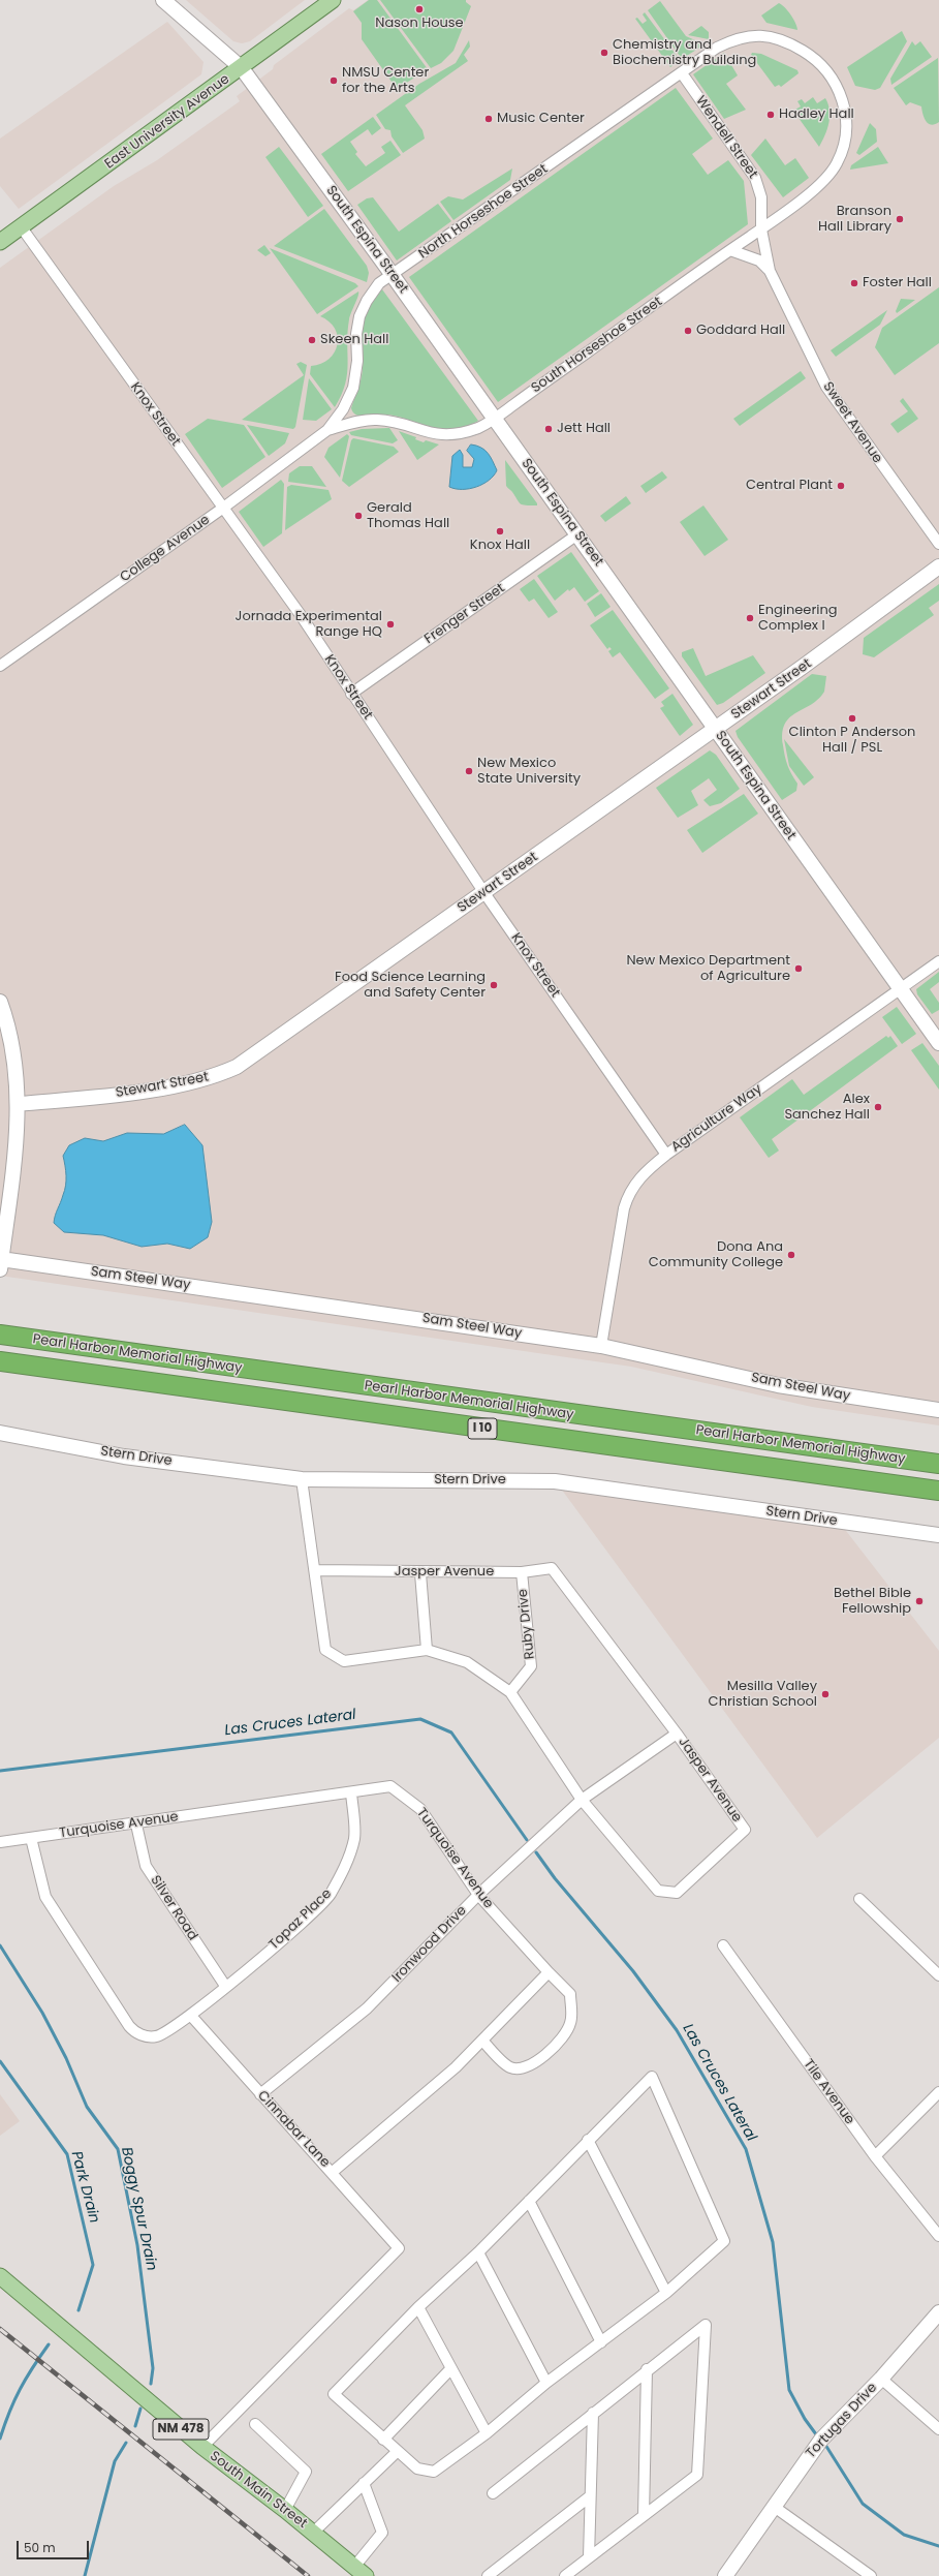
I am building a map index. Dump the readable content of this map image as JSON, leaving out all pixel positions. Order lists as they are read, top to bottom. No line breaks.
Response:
{"streets":{"highway":["Pearl Harbor Memorial Highway","I 10"],"main road":["East University Avenue","NM 478","South Main Street"],"street":["Wendell Street","North Horseshoe Street","South Espina Street","South Horseshoe Street","Knox Street","Sweet Avenue","College Avenue","Frenger Street","Stewart Street","Agriculture Way","Sam Steel Way","Stern Drive","Jasper Avenue","Ruby Drive","Turquoise Avenue","Silver Road","Topaz Place","Ironwood Drive","Tile Avenue","Cinnabar Lane","Tortugas Drive"]},"crossings":[["East University Avenue","South Espina Street"],["East University Avenue","Knox Street"],["Wendell Street","North Horseshoe Street"],["Wendell Street","South Horseshoe Street"],["Wendell Street","Sweet Avenue"],["North Horseshoe Street","South Espina Street"],["North Horseshoe Street","South Horseshoe Street"],["North Horseshoe Street","College Avenue"],["South Espina Street","South Horseshoe Street"],["South Espina Street","Frenger Street"],["South Espina Street","Stewart Street"],["South Espina Street","Agriculture Way"],["South Horseshoe Street","Sweet Avenue"],["South Horseshoe Street","College Avenue"],["Knox Street","College Avenue"],["Knox Street","Frenger Street"],["Knox Street","Stewart Street"],["Knox Street","Agriculture Way"],["Agriculture Way","Sam Steel Way"],["Stern Drive","Jasper Avenue"],["Jasper Avenue","Ruby Drive"],["Jasper Avenue","Ironwood Drive"],["Turquoise Avenue","Silver Road"],["Turquoise Avenue","Topaz Place"],["Turquoise Avenue","Ironwood Drive"],["Silver Road","Topaz Place"],["Topaz Place","Cinnabar Lane"],["Ironwood Drive","Cinnabar Lane"],["Cinnabar Lane","South Main Street"]],"water":["Las Cruces Lateral","Park Drain","Boggy Spur Drain"],"places":["Nason House","Chemistry and Biochemistry Building","NMSU Center for the Arts","Hadley Hall","Music Center","Branson Hall Library","Foster Hall","Goddard Hall","Skeen Hall","Jett Hall","Central Plant","Gerald Thomas Hall","Knox Hall","Engineering Complex I","Jornada Experimental Range HQ","Clinton P Anderson Hall / PSL","New Mexico State University","New Mexico Department of Agriculture","Food Science Learning and Safety Center","Alex Sanchez Hall","Dona Ana Community College","Bethel Bible Fellowship","Mesilla Valley Christian School"],"scale_bar":"50 m"}
